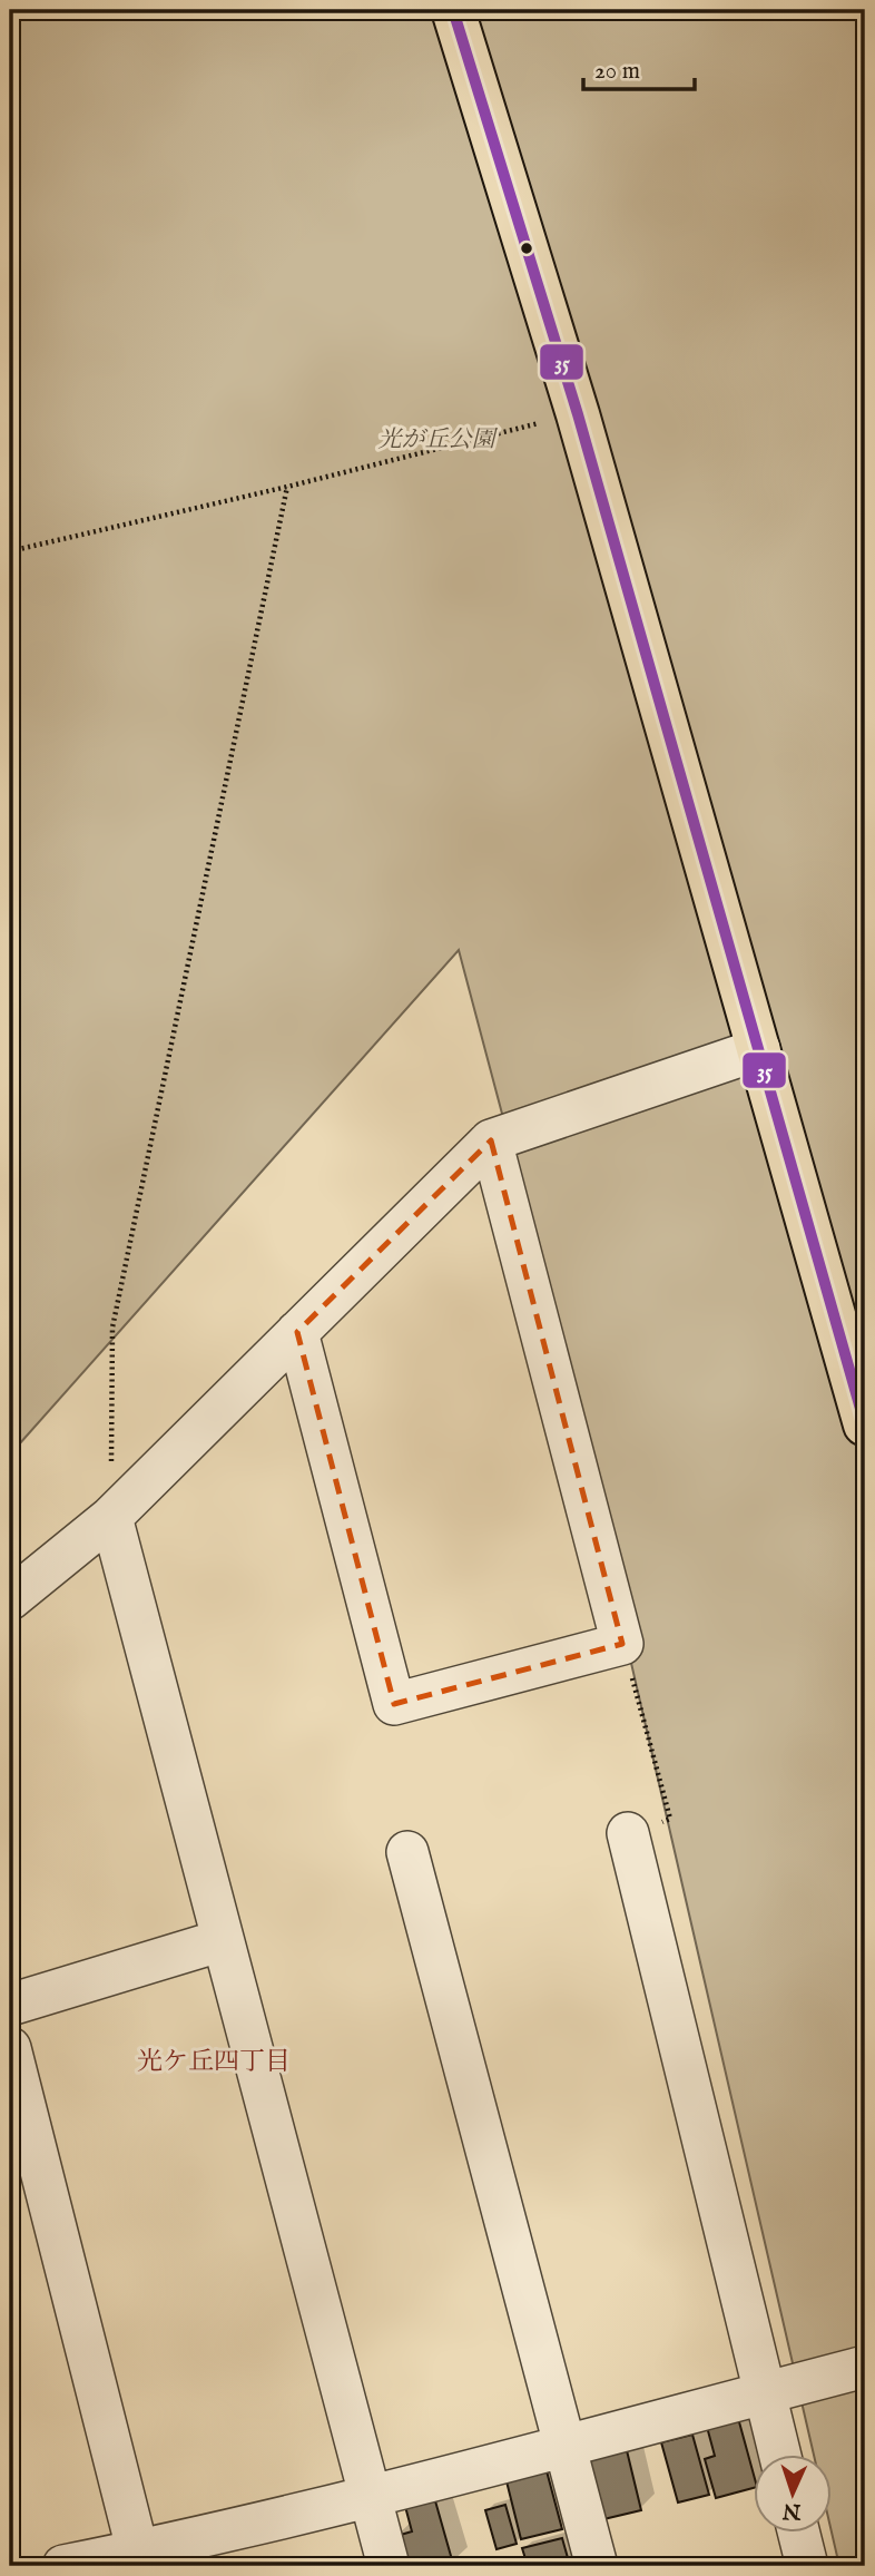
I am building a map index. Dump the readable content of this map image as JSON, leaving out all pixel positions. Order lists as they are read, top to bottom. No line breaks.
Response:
{"districts":["光ケ丘四丁目"],"parks":["光が丘公園"],"lines":["transit line 35"],"scale_bar":"20 m","north":"bottom"}
